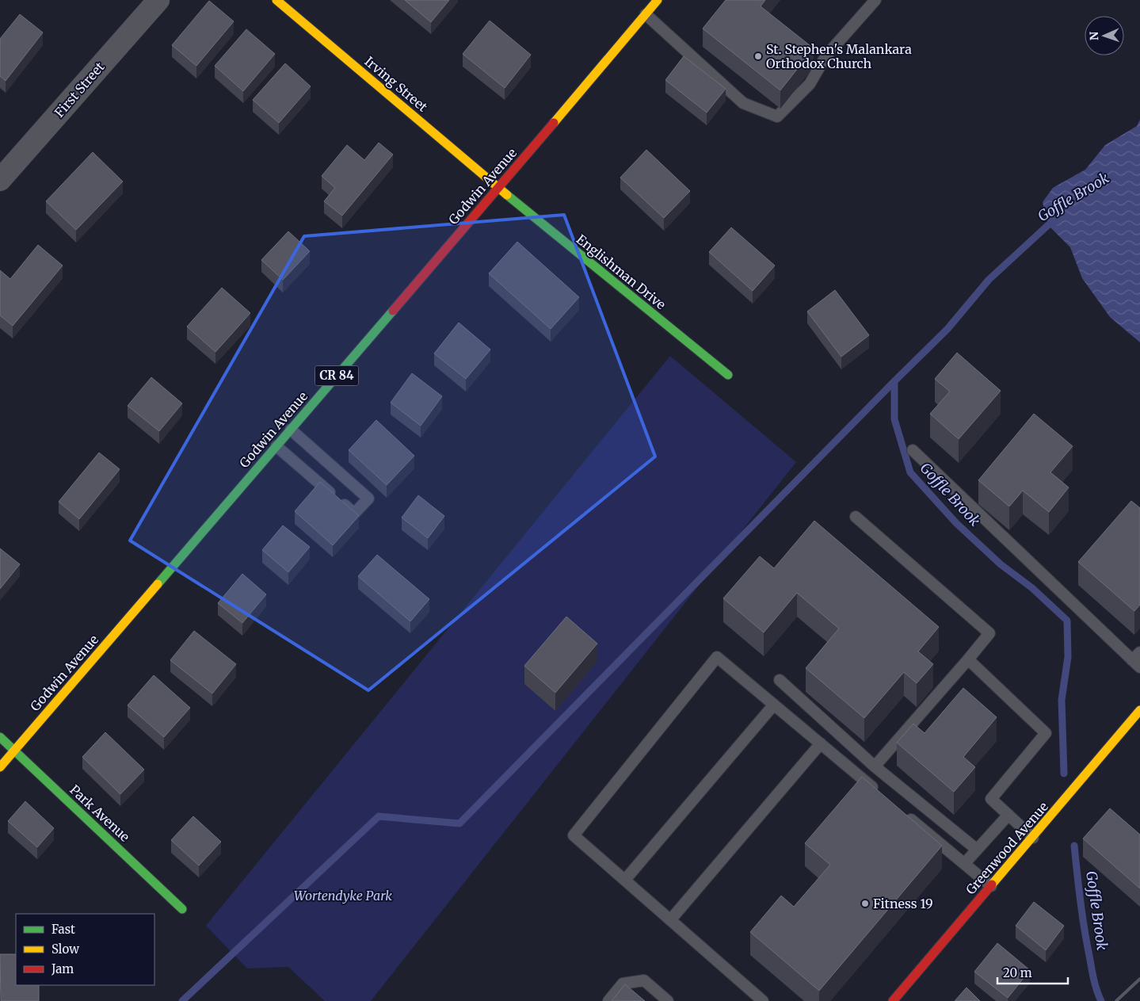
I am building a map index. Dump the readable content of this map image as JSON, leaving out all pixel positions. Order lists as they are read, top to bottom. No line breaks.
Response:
{"streets":{"street":["Irving Street","First Street","Godwin Avenue","Englishman Drive","CR 84","Park Avenue","Greenwood Avenue"]},"crossings":[["Irving Street","Godwin Avenue"],["Irving Street","Englishman Drive"],["Godwin Avenue","Englishman Drive"],["Godwin Avenue","Park Avenue"]],"water":["Goffle Brook"],"parks":["Wortendyke Park"],"places":["St. Stephen's Malankara Orthodox Church","Fitness 19"],"legend":["Fast","Slow","Jam"],"scale_bar":"20 m","north":"left"}
